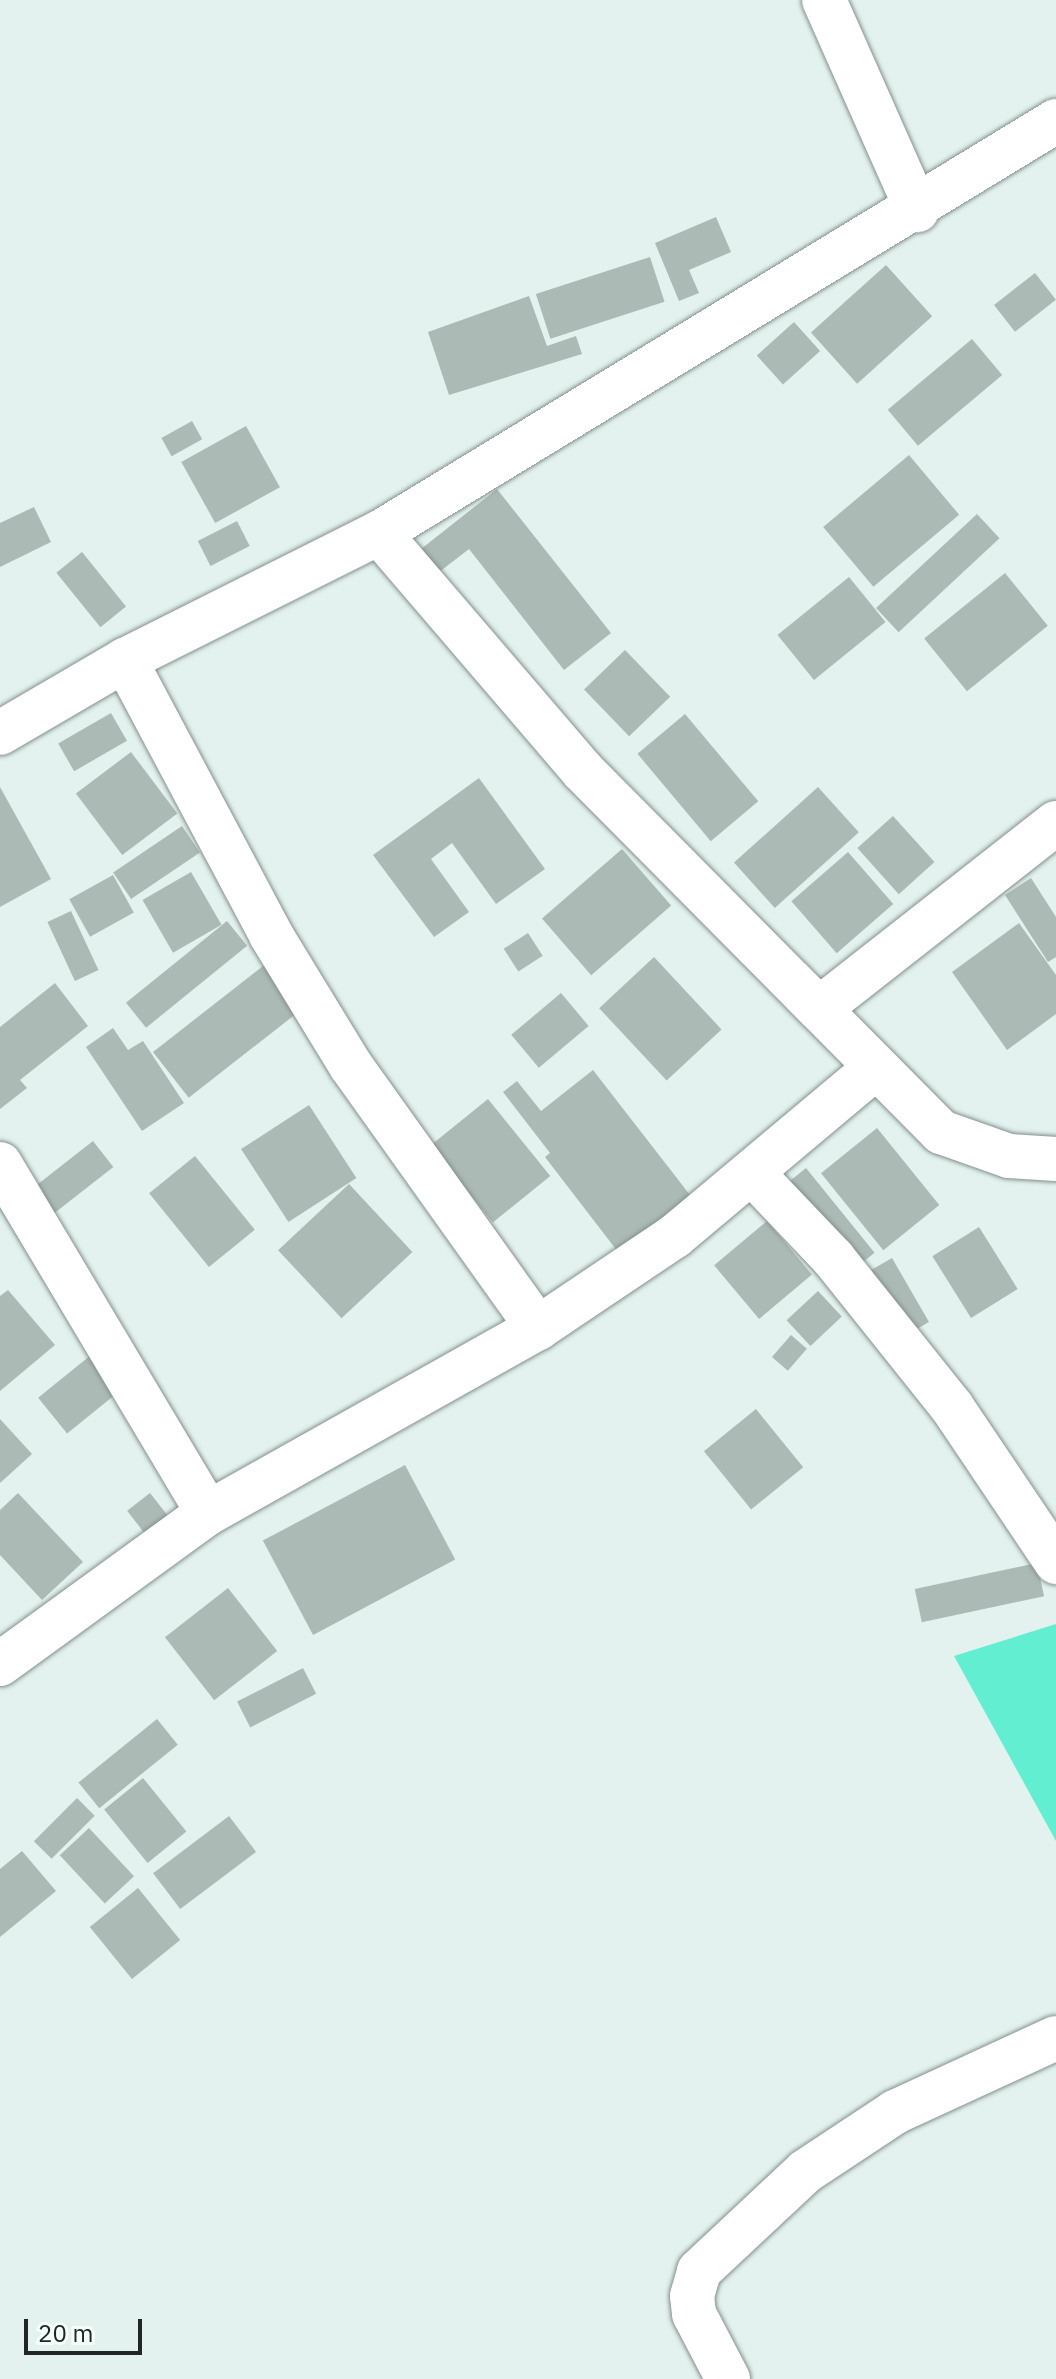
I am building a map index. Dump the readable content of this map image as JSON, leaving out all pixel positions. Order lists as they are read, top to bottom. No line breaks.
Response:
{"scale_bar":"20 m"}
